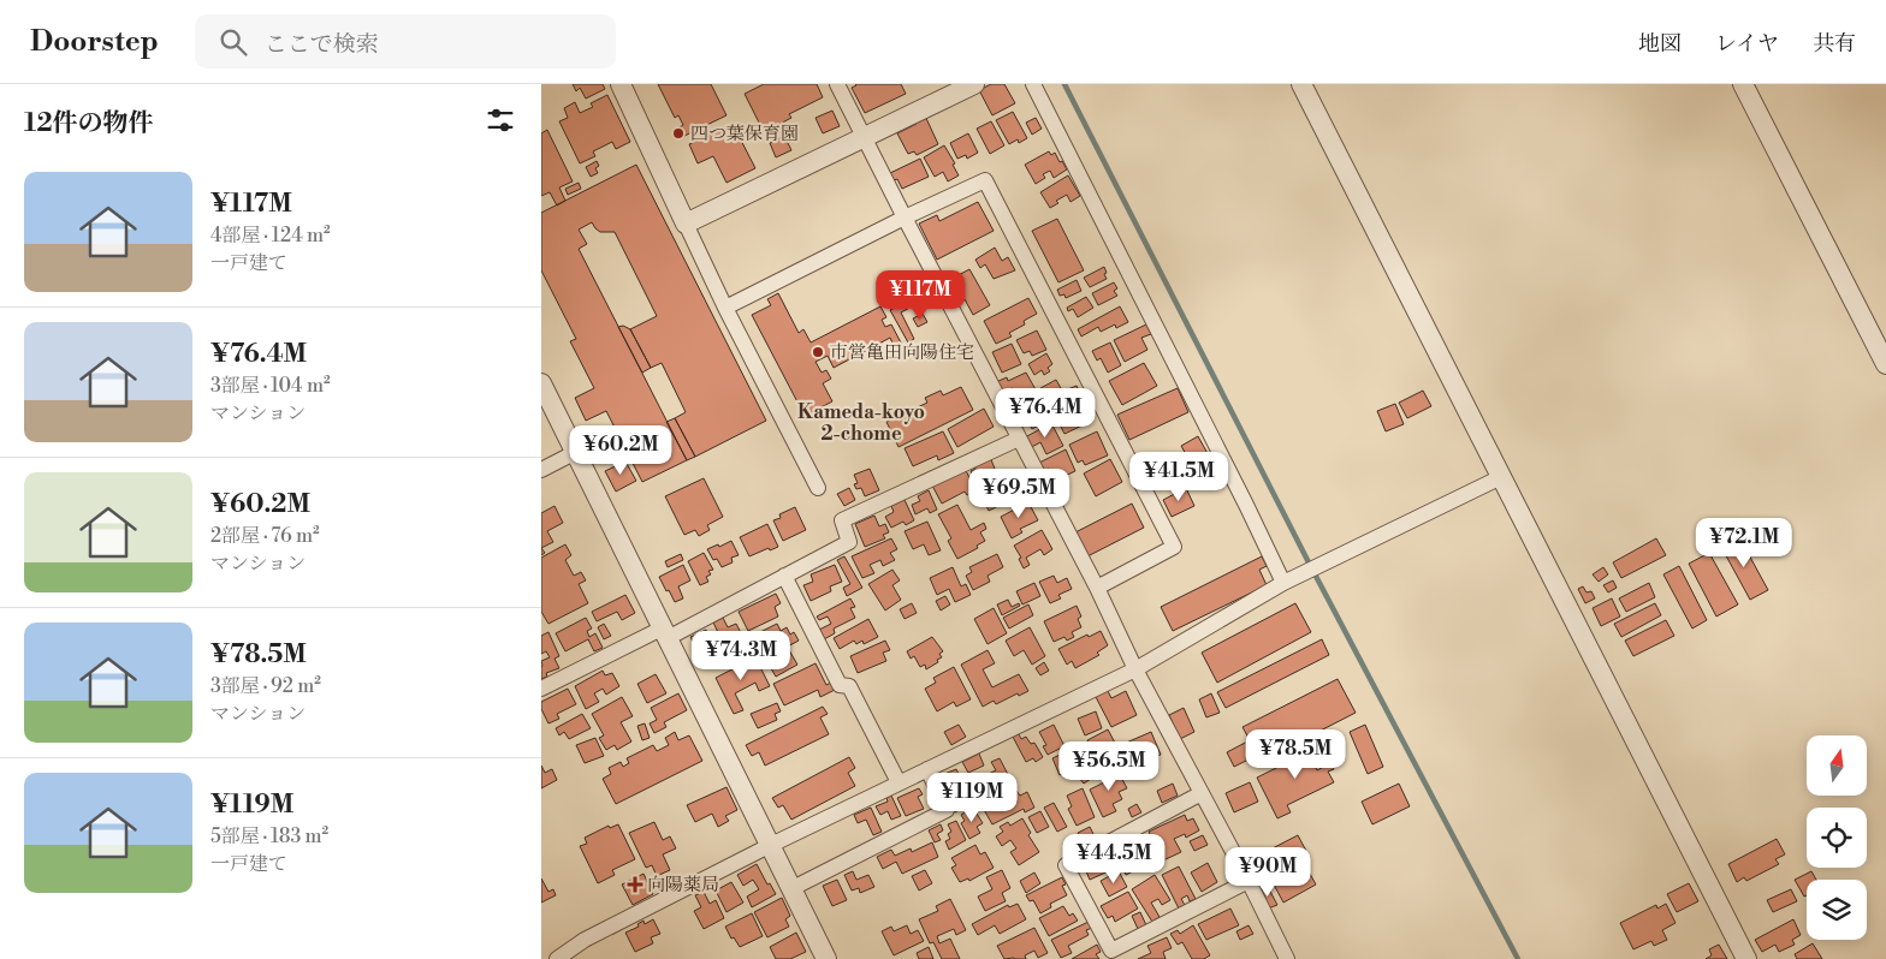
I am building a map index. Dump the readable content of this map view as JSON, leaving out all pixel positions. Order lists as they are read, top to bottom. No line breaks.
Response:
{"districts":["Kameda-koyo 2-chome"],"places":{"other":["四つ葉保育園","市営亀田向陽住宅"],"health":["向陽薬局"]},"north":"top","page":{"header":"Doorstep","search":"ここで検索","nav":["地図","レイヤ","共有"],"heading":"12件の物件","list":[{"name":"¥117M","note":"4部屋 · 124 m² · 一戸建て"},{"name":"¥76.4M","note":"3部屋 · 104 m² · マンション"},{"name":"¥60.2M","note":"2部屋 · 76 m² · マンション"},{"name":"¥78.5M","note":"3部屋 · 92 m² · マンション"},{"name":"¥119M","note":"5部屋 · 183 m² · 一戸建て"}],"price":["¥117M","¥76.4M","¥60.2M","¥41.5M","¥69.5M","¥72.1M","¥74.3M","¥78.5M","¥56.5M","¥119M","¥44.5M","¥90M"]}}
